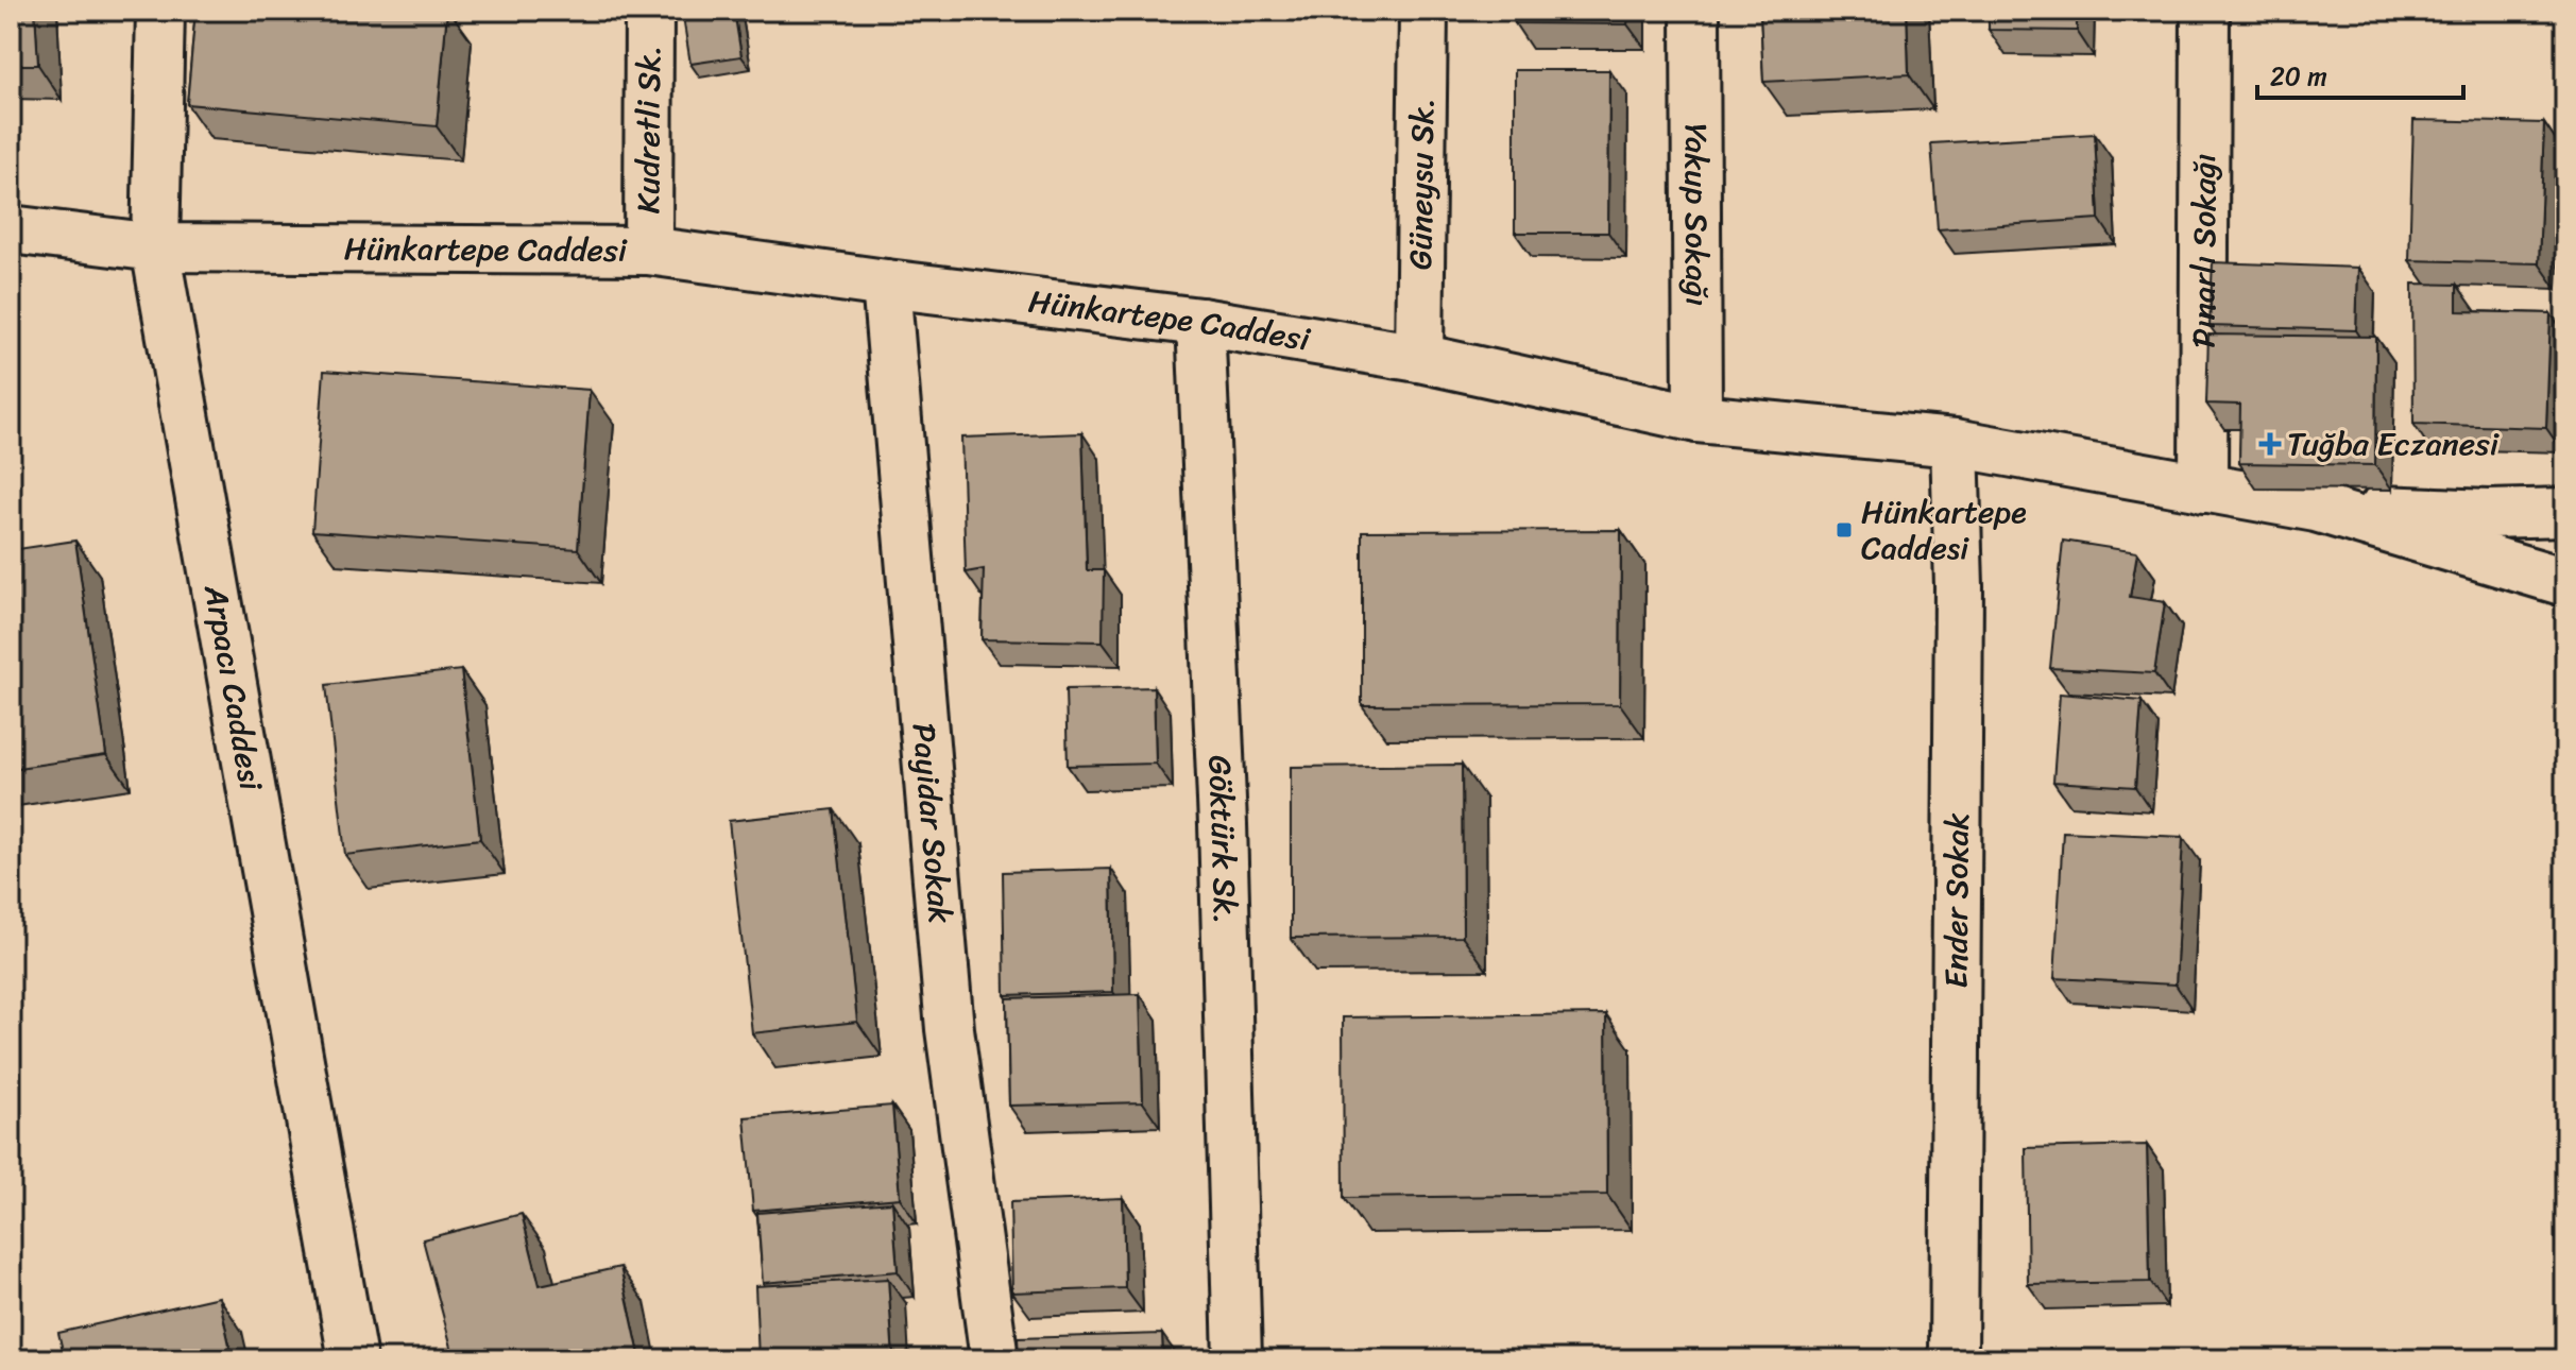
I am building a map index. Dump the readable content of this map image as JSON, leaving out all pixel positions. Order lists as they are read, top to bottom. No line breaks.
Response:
{"streets":{"street":["Kudretli Sk.","Güneysu Sk.","Yakup Sokağı","Hünkartepe Caddesi","Pınarlı Sokağı","Arpacı Caddesi","Payidar Sokak","Göktürk Sk.","Ender Sokak"]},"crossings":[["Kudretli Sk.","Hünkartepe Caddesi"],["Güneysu Sk.","Hünkartepe Caddesi"],["Yakup Sokağı","Hünkartepe Caddesi"],["Hünkartepe Caddesi","Pınarlı Sokağı"],["Hünkartepe Caddesi","Arpacı Caddesi"],["Hünkartepe Caddesi","Payidar Sokak"],["Hünkartepe Caddesi","Göktürk Sk."],["Hünkartepe Caddesi","Ender Sokak"]],"places":{"health":["Tuğba Eczanesi"],"transit":["Hünkartepe Caddesi"]},"scale_bar":"20 m"}
